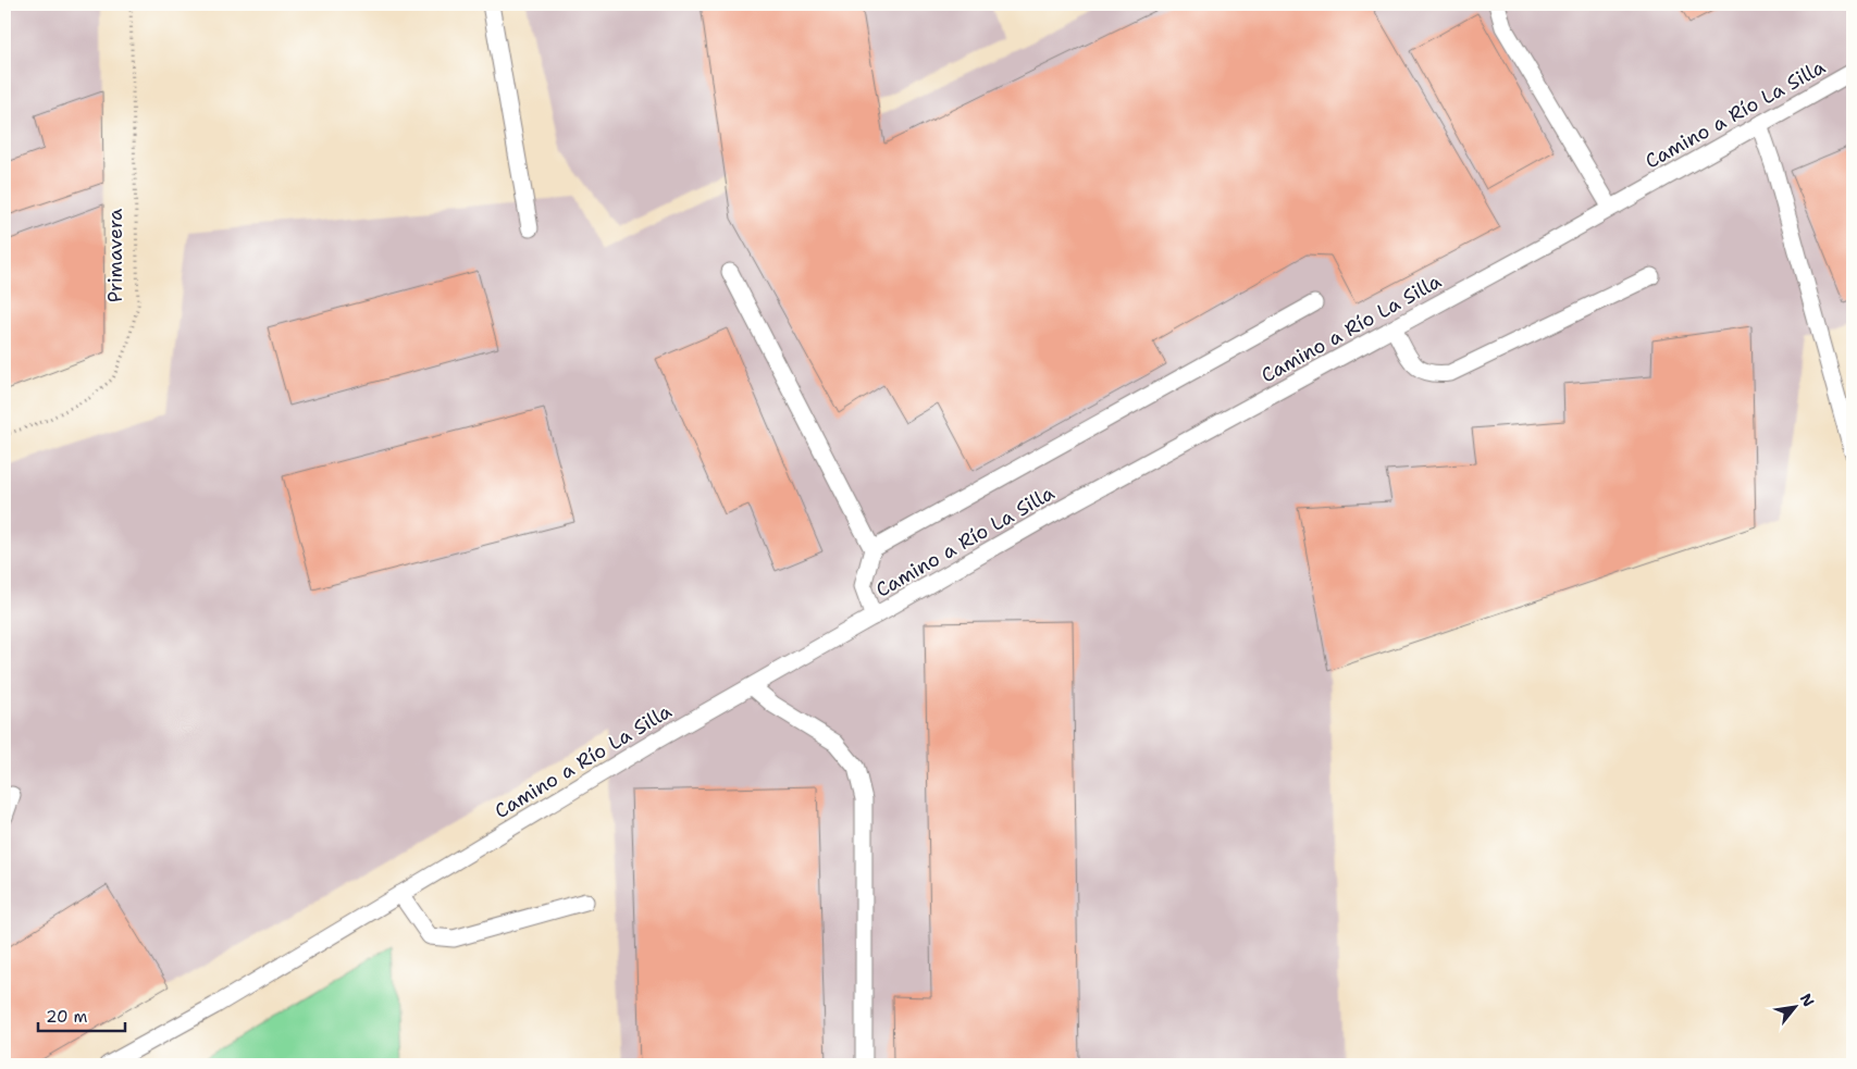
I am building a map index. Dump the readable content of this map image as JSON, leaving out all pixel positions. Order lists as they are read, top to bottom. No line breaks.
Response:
{"streets":{"lane":["Camino a Río La Silla"],"path":["Primavera"]},"scale_bar":"20 m","north":"top right"}
